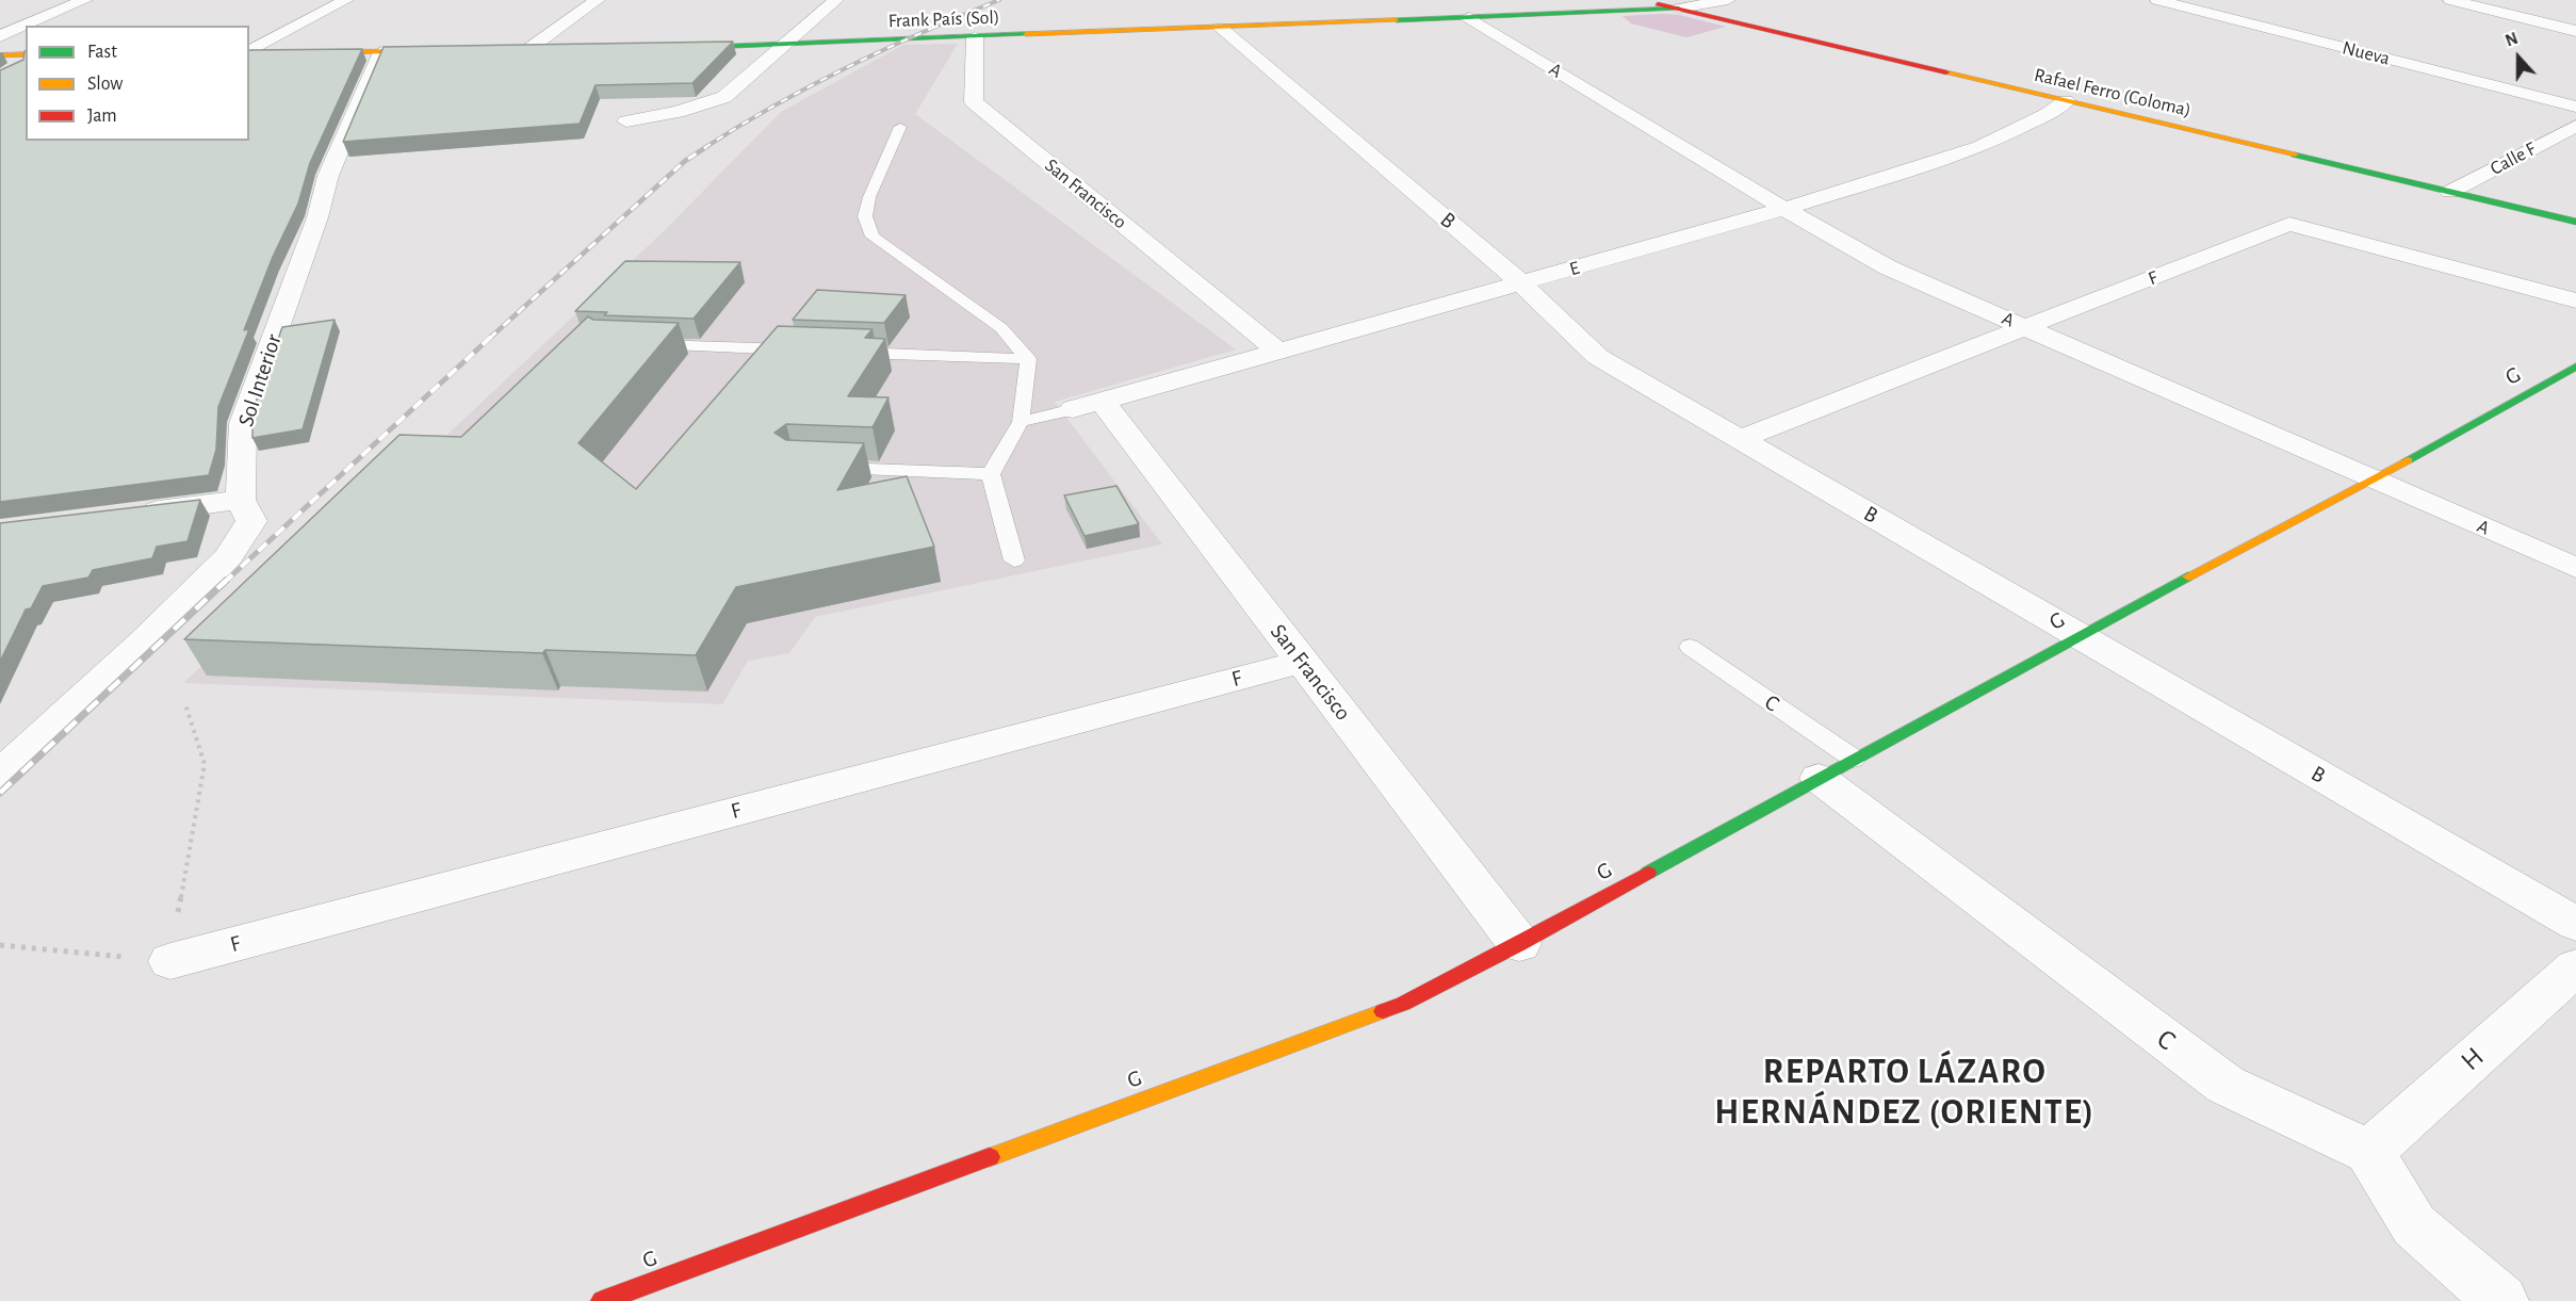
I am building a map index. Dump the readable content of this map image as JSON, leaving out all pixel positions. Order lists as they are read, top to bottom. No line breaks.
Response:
{"streets":{"street":["Frank País (Sol)","Nueva","A","Rafael Ferro (Coloma)","Calle F","San Francisco","B","E","F","G","Sol Interior","C","H"]},"crossings":[["Frank País (Sol)","A"],["Frank País (Sol)","Rafael Ferro (Coloma)"],["Frank País (Sol)","San Francisco"],["Frank País (Sol)","B"],["A","E"],["A","F"],["A","G"],["Rafael Ferro (Coloma)","Calle F"],["Rafael Ferro (Coloma)","E"],["San Francisco","E"],["San Francisco","F"],["San Francisco","G"],["B","E"],["B","F"],["B","G"],["G","C"],["C","H"]],"districts":["REPARTO LÁZARO HERNÁNDEZ (ORIENTE)"],"legend":["Fast","Slow","Jam"],"north":"top"}
